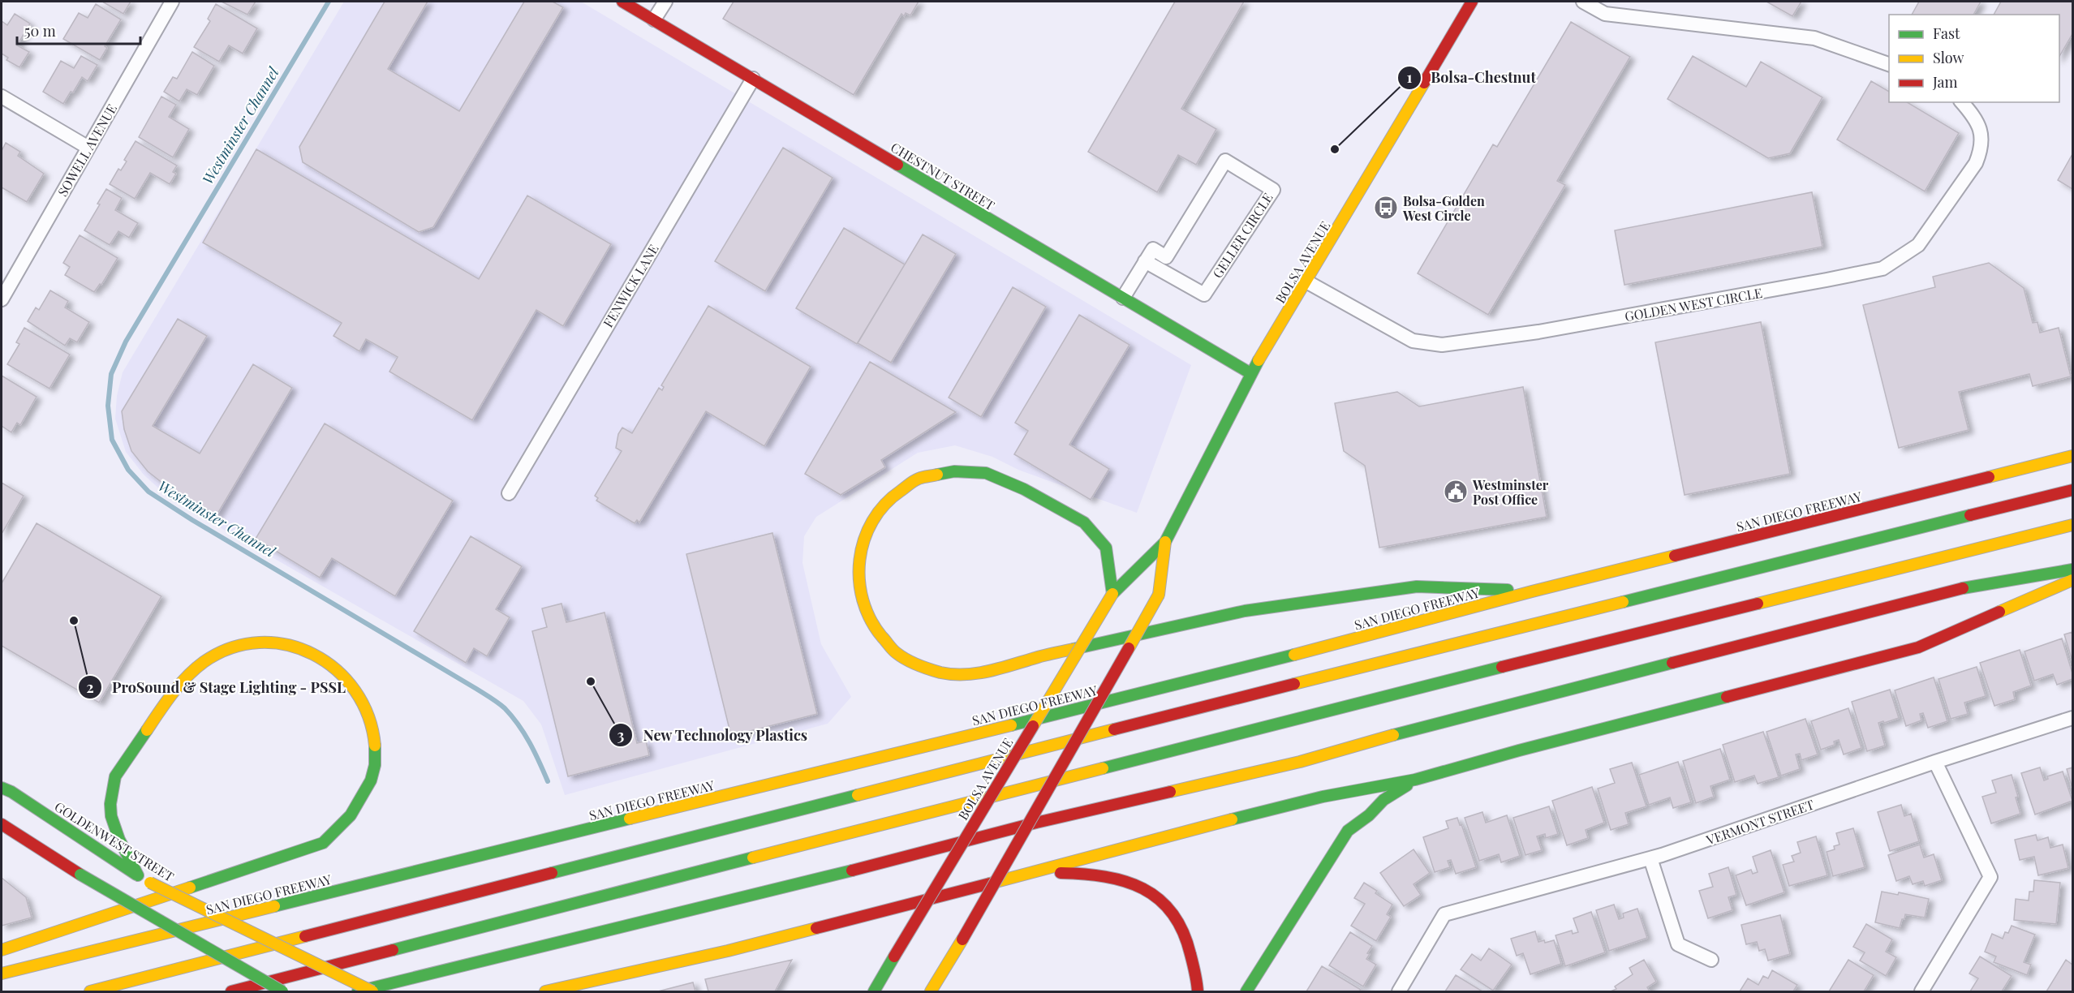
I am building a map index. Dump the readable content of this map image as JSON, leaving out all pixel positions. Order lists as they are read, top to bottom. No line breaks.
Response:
{"streets":{"main road":["CHESTNUT STREET","BOLSA AVENUE","SAN DIEGO FREEWAY","GOLDENWEST STREET"],"street":["SOWELL AVENUE","GELLER CIRCLE","FENWICK LANE","GOLDEN WEST CIRCLE","VERMONT STREET"]},"crossings":[["CHESTNUT STREET","BOLSA AVENUE"],["CHESTNUT STREET","FENWICK LANE"],["BOLSA AVENUE","GOLDEN WEST CIRCLE"]],"water":["Westminster Channel"],"places":{"other":["Bolsa-Chestnut","ProSound & Stage Lighting - PSSL","New Technology Plastics"],"bus stop":["Bolsa-Golden West Circle"],"public building":["Westminster Post Office"]},"legend":["Fast","Slow","Jam"],"scale_bar":"50 m"}
